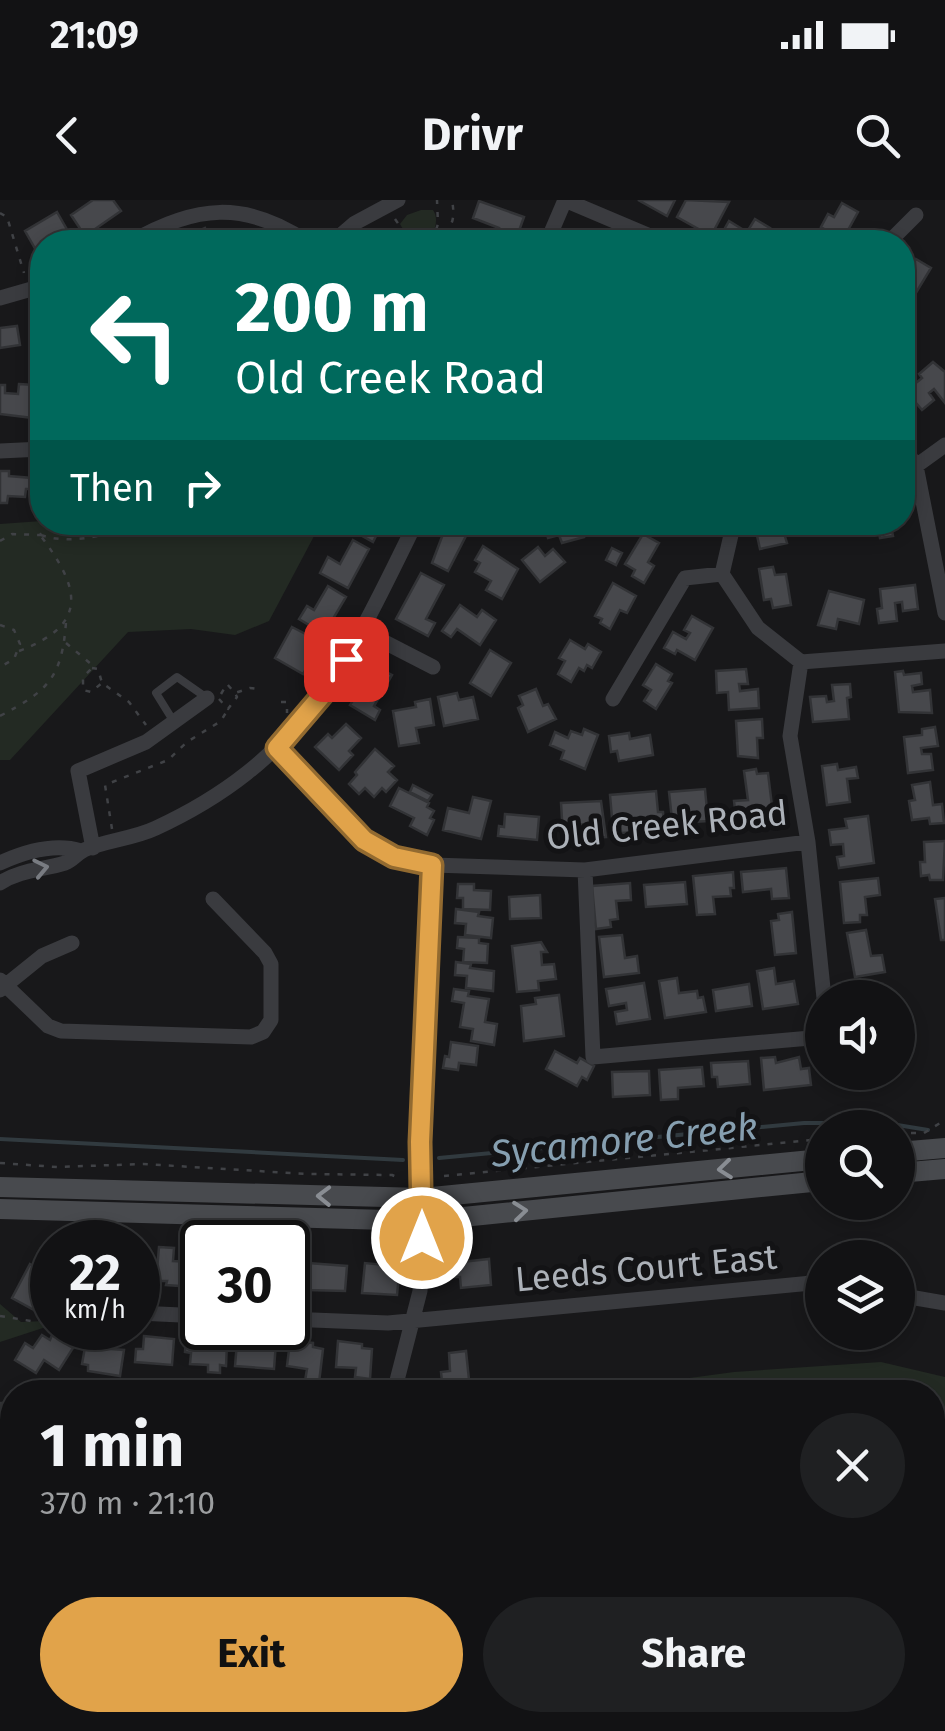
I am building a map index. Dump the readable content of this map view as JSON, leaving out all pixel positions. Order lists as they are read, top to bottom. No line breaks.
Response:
{"streets":{"street":["Old Creek Road","Leeds Court East"]},"water":["Sycamore Creek"],"page":{"status":"21:09","header":"Drivr","turn":["200 m","Old Creek Road"],"then":"Then","speed":"22 km/h","limit":"30","heading":["1 min","370 m · 21:10"],"buttons":["Exit","Share"]}}
